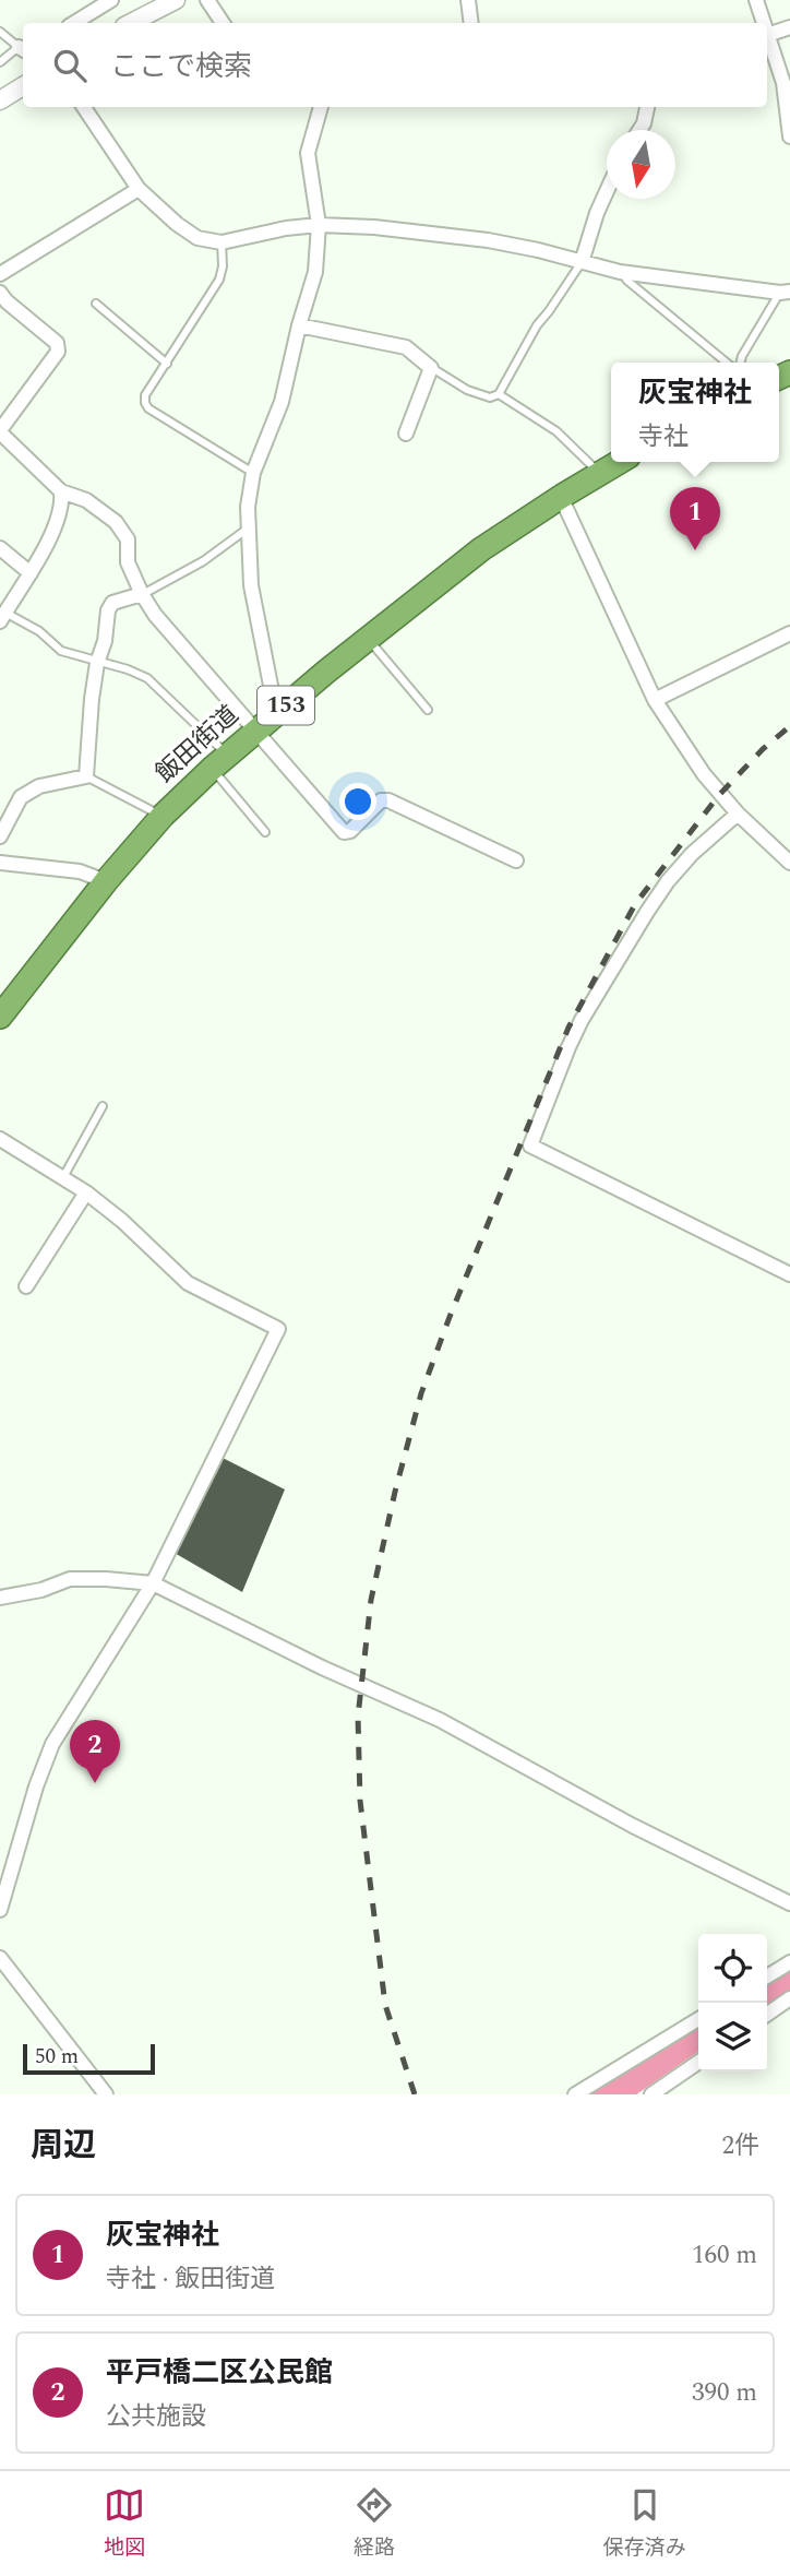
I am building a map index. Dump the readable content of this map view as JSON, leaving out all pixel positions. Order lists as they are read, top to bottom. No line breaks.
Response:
{"streets":{"highway":["153","飯田街道"]},"scale_bar":"50 m","north":"bottom","page":{"search":"ここで検索","popup":["灰宝神社","寺社"],"pins":["1","2"],"scale":"50 m","heading":["周辺","2件"],"list":[{"mark":"1","name":"灰宝神社","note":"寺社 · 飯田街道","value":"160 m"},{"mark":"2","name":"平戸橋二区公民館","note":"公共施設","value":"390 m"}],"nav":["地図","経路","保存済み"]}}
